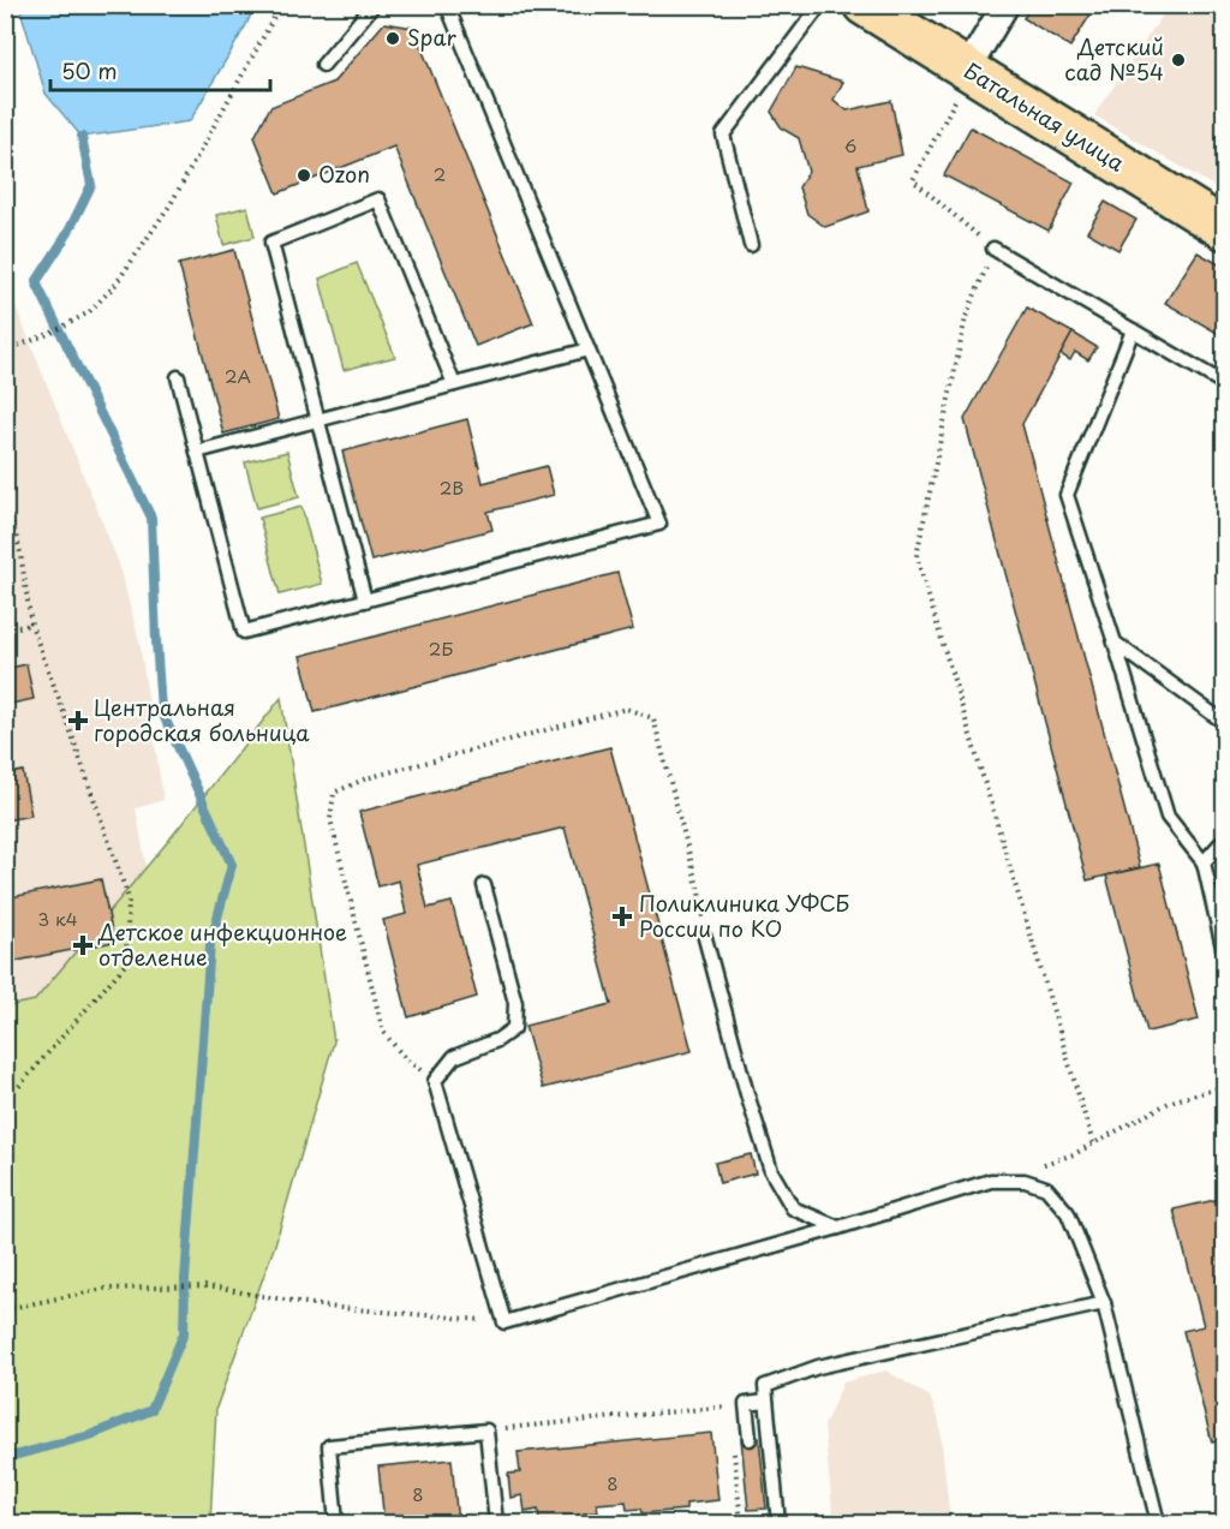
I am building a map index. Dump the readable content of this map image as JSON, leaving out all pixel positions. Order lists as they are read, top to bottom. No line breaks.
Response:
{"streets":{"main road":["Батальная улица"]},"places":{"other":["Spar","Детский сад №54","Ozon"],"health":["Центральная городская больница","Поликлиника УФСБ России по КО","Детское инфекционное отделение"]},"house_numbers":["6","2","2А","2В","2Б","3 к4","8","8"],"scale_bar":"50 m"}
